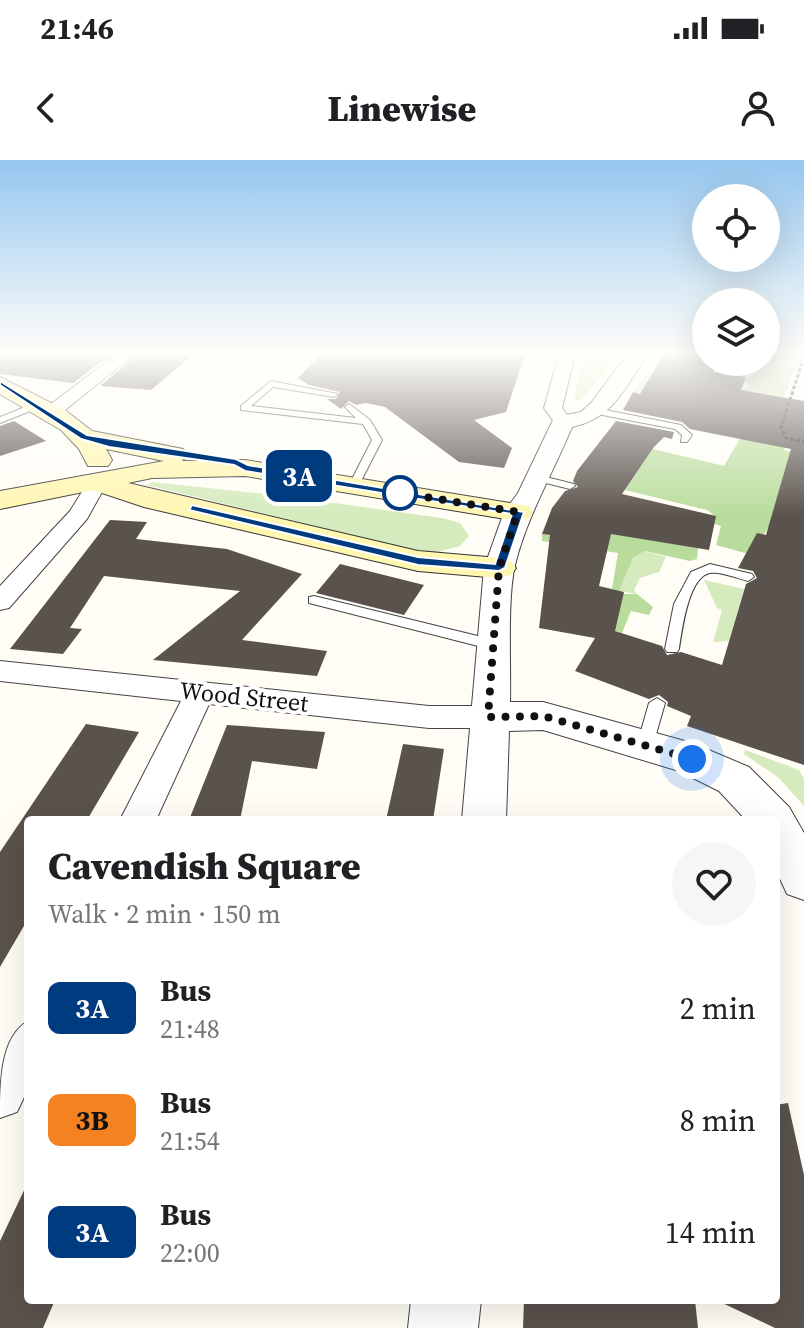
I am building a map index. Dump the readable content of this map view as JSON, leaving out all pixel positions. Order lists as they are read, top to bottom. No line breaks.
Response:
{"streets":{"street":["Wood Street"]},"lines":["bus line 3A"],"page":{"status":"21:46","header":"Linewise","on_map":"3A","heading":["Cavendish Square","Walk · 2 min · 150 m"],"list":[{"mark":"3A","name":"Bus","note":"21:48","value":"2 min"},{"mark":"3B","name":"Bus","note":"21:54","value":"8 min"},{"mark":"3A","name":"Bus","note":"22:00","value":"14 min"}]}}
